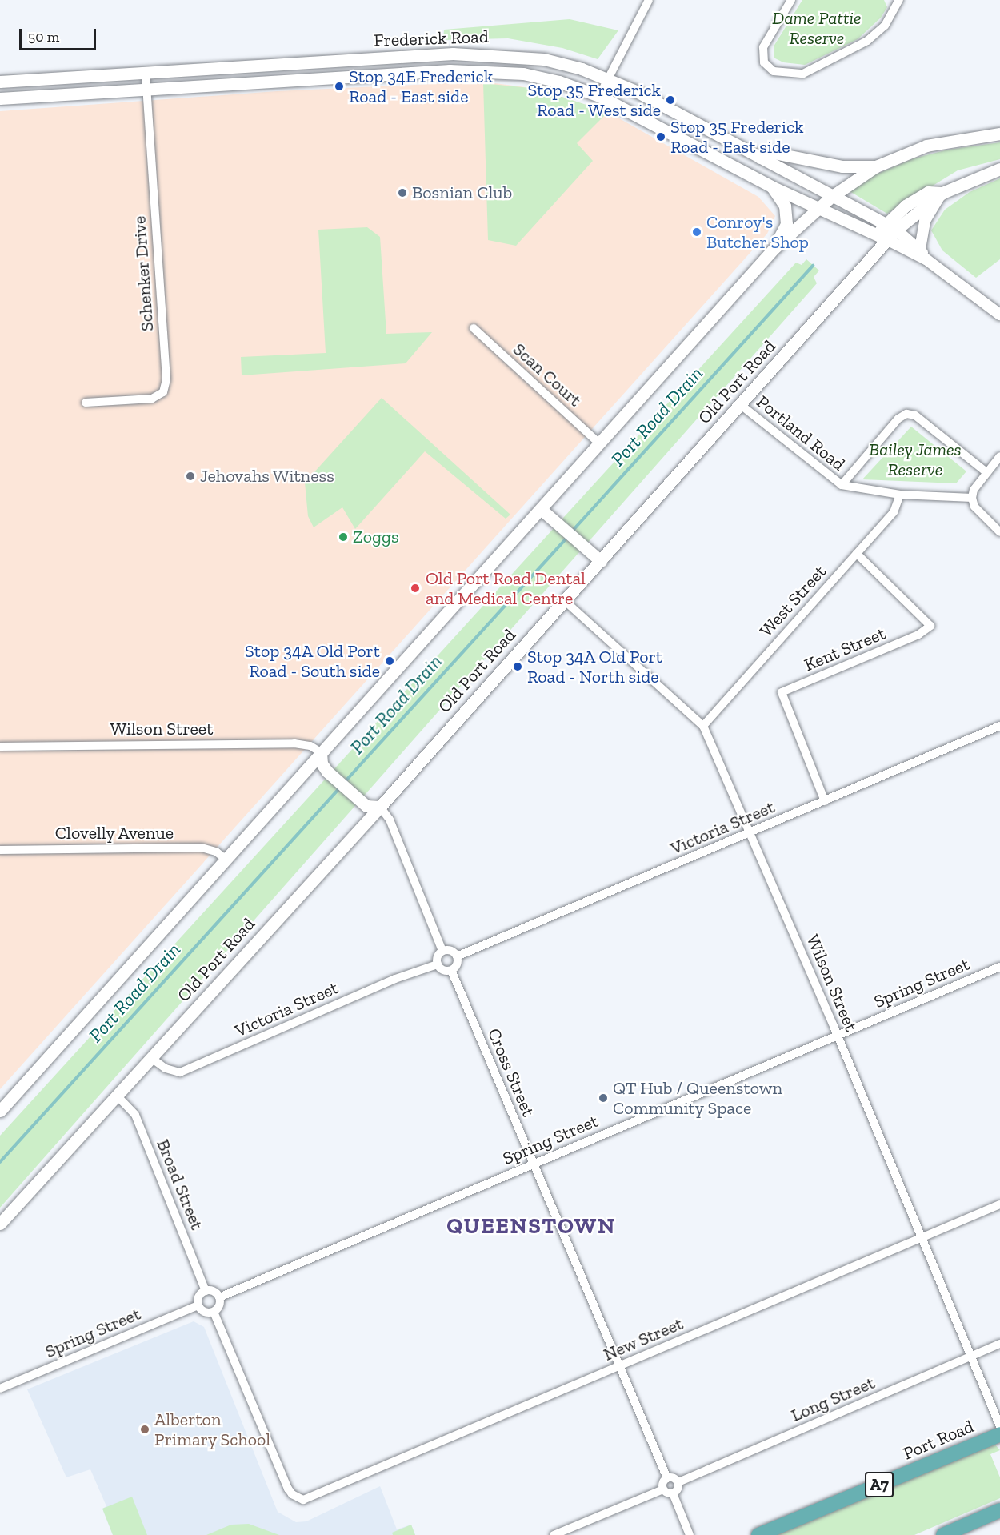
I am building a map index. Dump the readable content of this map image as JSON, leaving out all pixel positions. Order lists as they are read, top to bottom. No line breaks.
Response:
{"streets":{"highway":["Port Road","A7"],"main road":["Frederick Road","Old Port Road"],"street":["Schenker Drive","Scan Court","Portland Road","West Street","Kent Street","Wilson Street","Victoria Street","Clovelly Avenue","Spring Street","Cross Street","Broad Street","New Street","Long Street"]},"crossings":[["Frederick Road","Schenker Drive"],["Frederick Road","Old Port Road"],["Old Port Road","Portland Road"],["Old Port Road","Wilson Street"],["Old Port Road","Victoria Street"],["Old Port Road","Broad Street"],["Portland Road","West Street"],["West Street","Kent Street"],["West Street","Wilson Street"],["Kent Street","Victoria Street"],["Wilson Street","Victoria Street"],["Wilson Street","Spring Street"],["Wilson Street","New Street"],["Wilson Street","Long Street"],["Victoria Street","Cross Street"],["Spring Street","Cross Street"],["Spring Street","Broad Street"],["Spring Street","New Street"],["Cross Street","New Street"],["Cross Street","Long Street"],["Broad Street","New Street"]],"districts":["QUEENSTOWN"],"water":["Port Road Drain"],"parks":["Dame Pattie Reserve","Bailey James Reserve"],"places":["Stop 34E Frederick Road - East side","Stop 35 Frederick Road - West side","Stop 35 Frederick Road - East side","Bosnian Club","Conroy's Butcher Shop","Jehovahs Witness","Zoggs","Old Port Road Dental and Medical Centre","Stop 34A Old Port Road - South side","Stop 34A Old Port Road - North side","QT Hub / Queenstown Community Space","Alberton Primary School"],"scale_bar":"50 m"}
